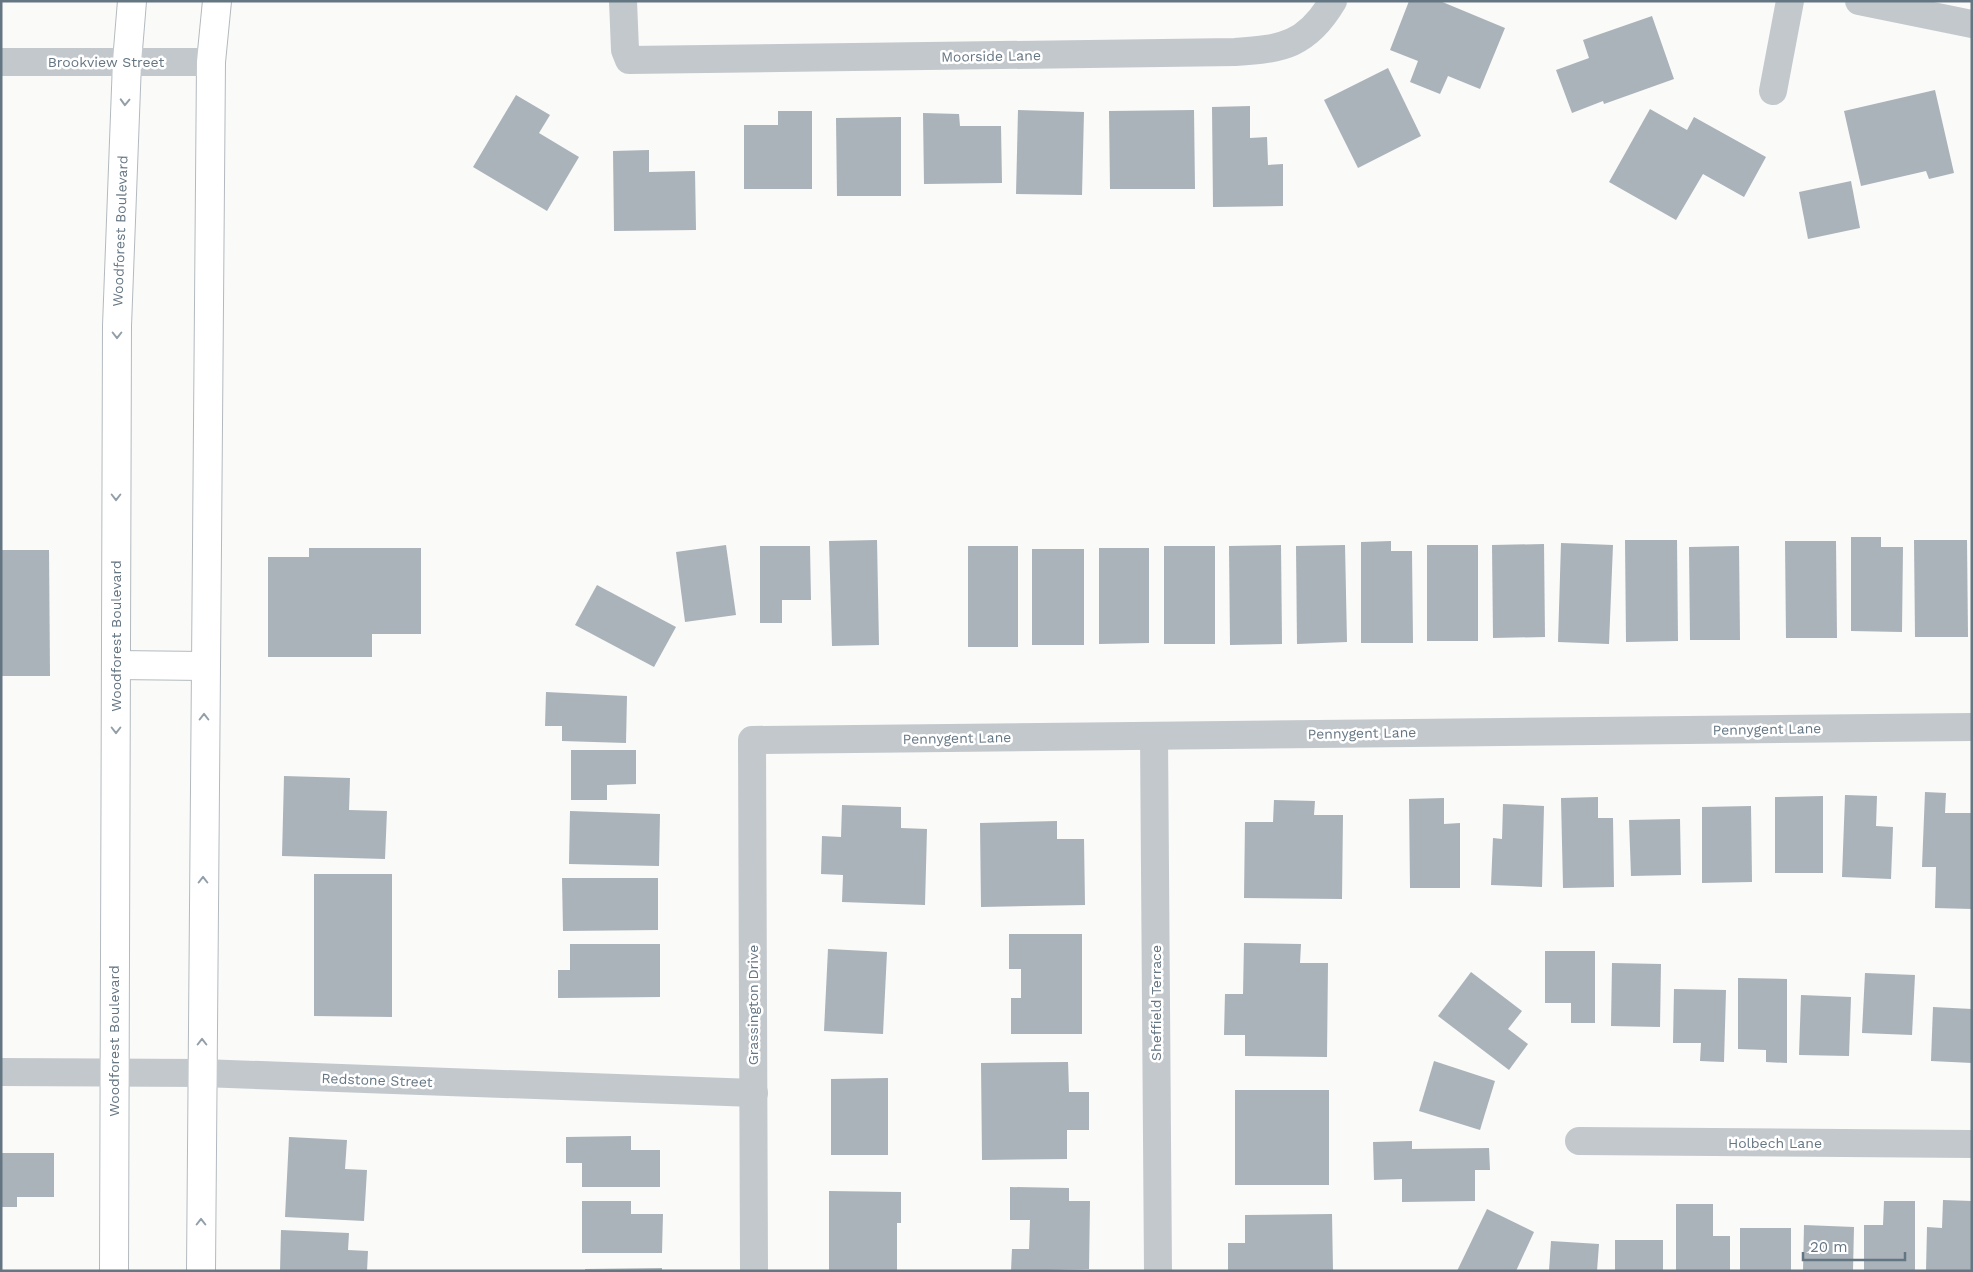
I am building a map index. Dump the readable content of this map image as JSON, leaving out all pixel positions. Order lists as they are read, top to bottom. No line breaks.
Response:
{"streets":{"main road":["Woodforest Boulevard"],"street":["Moorside Lane","Brookview Street","Pennygent Lane","Sheffield Terrace","Grassington Drive","Redstone Street","Holbech Lane"]},"crossings":[["Brookview Street","Woodforest Boulevard"],["Woodforest Boulevard","Redstone Street"],["Pennygent Lane","Sheffield Terrace"],["Pennygent Lane","Grassington Drive"],["Grassington Drive","Redstone Street"]],"scale_bar":"20 m"}
